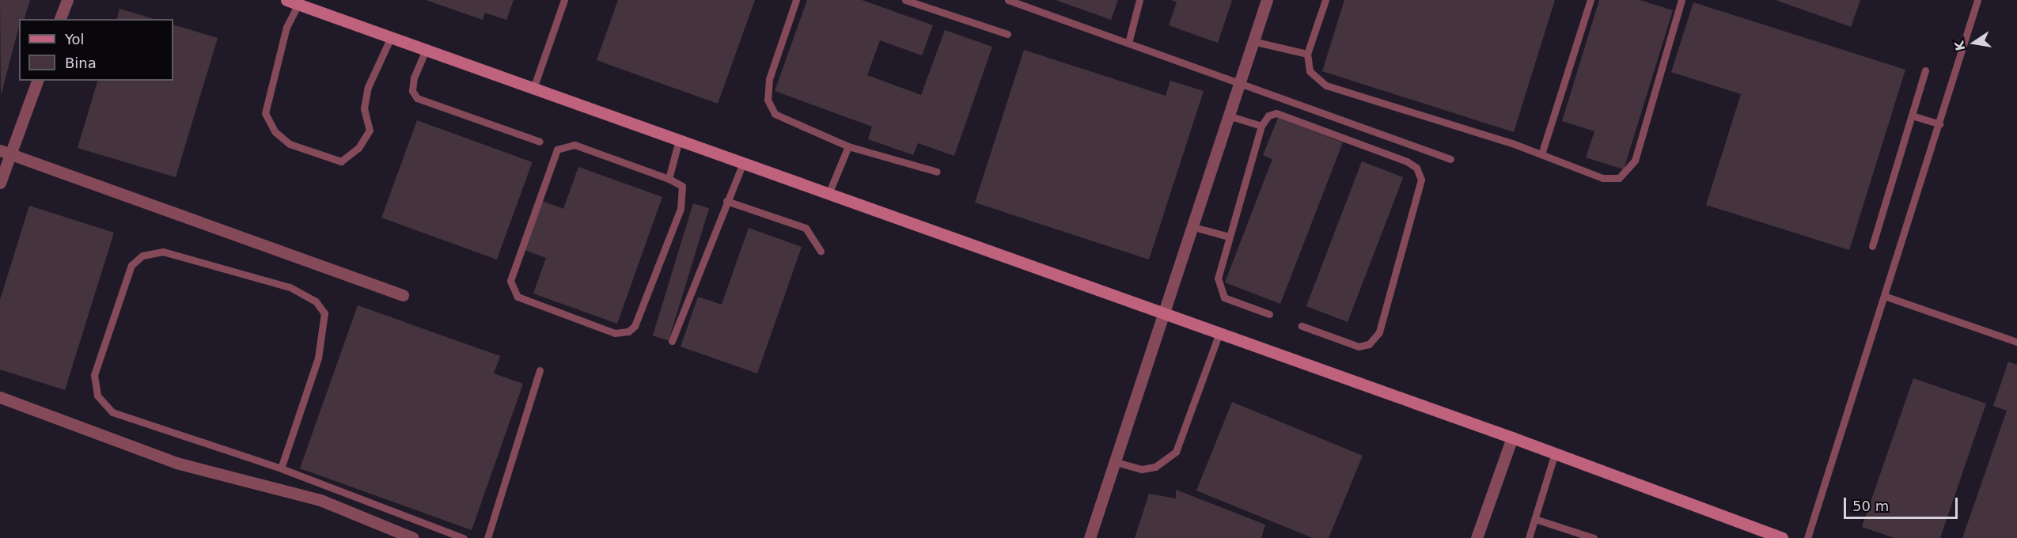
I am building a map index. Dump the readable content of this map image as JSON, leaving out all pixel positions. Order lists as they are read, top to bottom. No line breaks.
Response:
{"legend":["Yol","Bina"],"scale_bar":"50 m","north":"left"}
